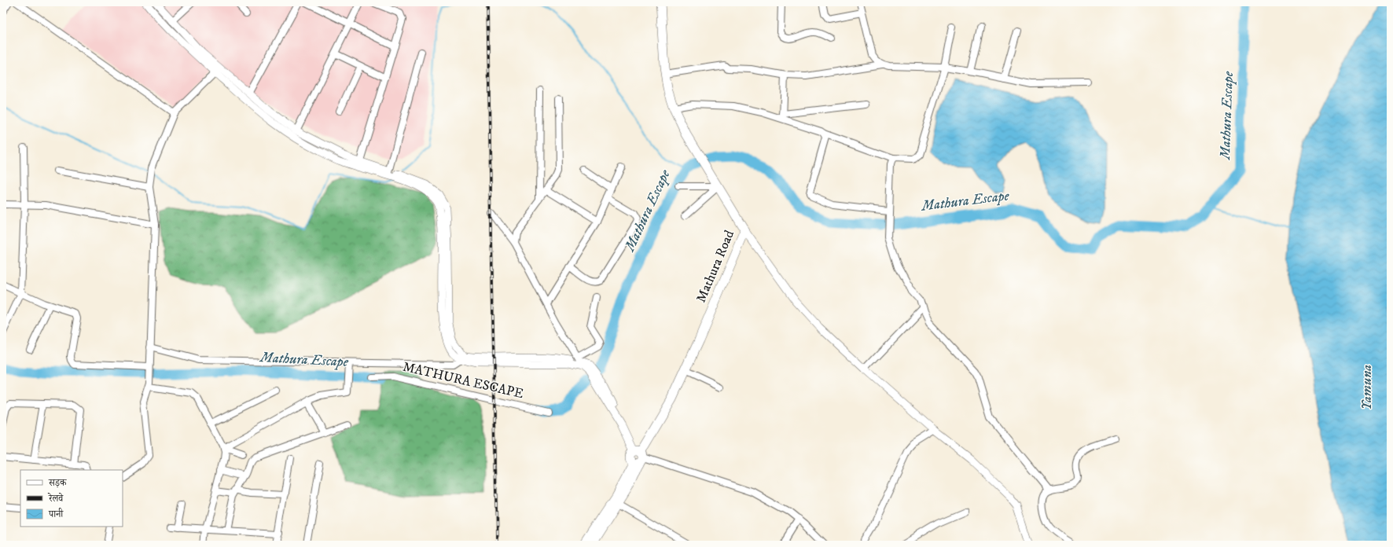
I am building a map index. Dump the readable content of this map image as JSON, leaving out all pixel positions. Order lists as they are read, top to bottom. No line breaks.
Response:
{"streets":{"main road":["Mathura Road"],"street":["MATHURA ESCAPE"]},"water":["Mathura Escape","Yamuna"],"legend":["सड़क","रेलवे","पानी"]}
